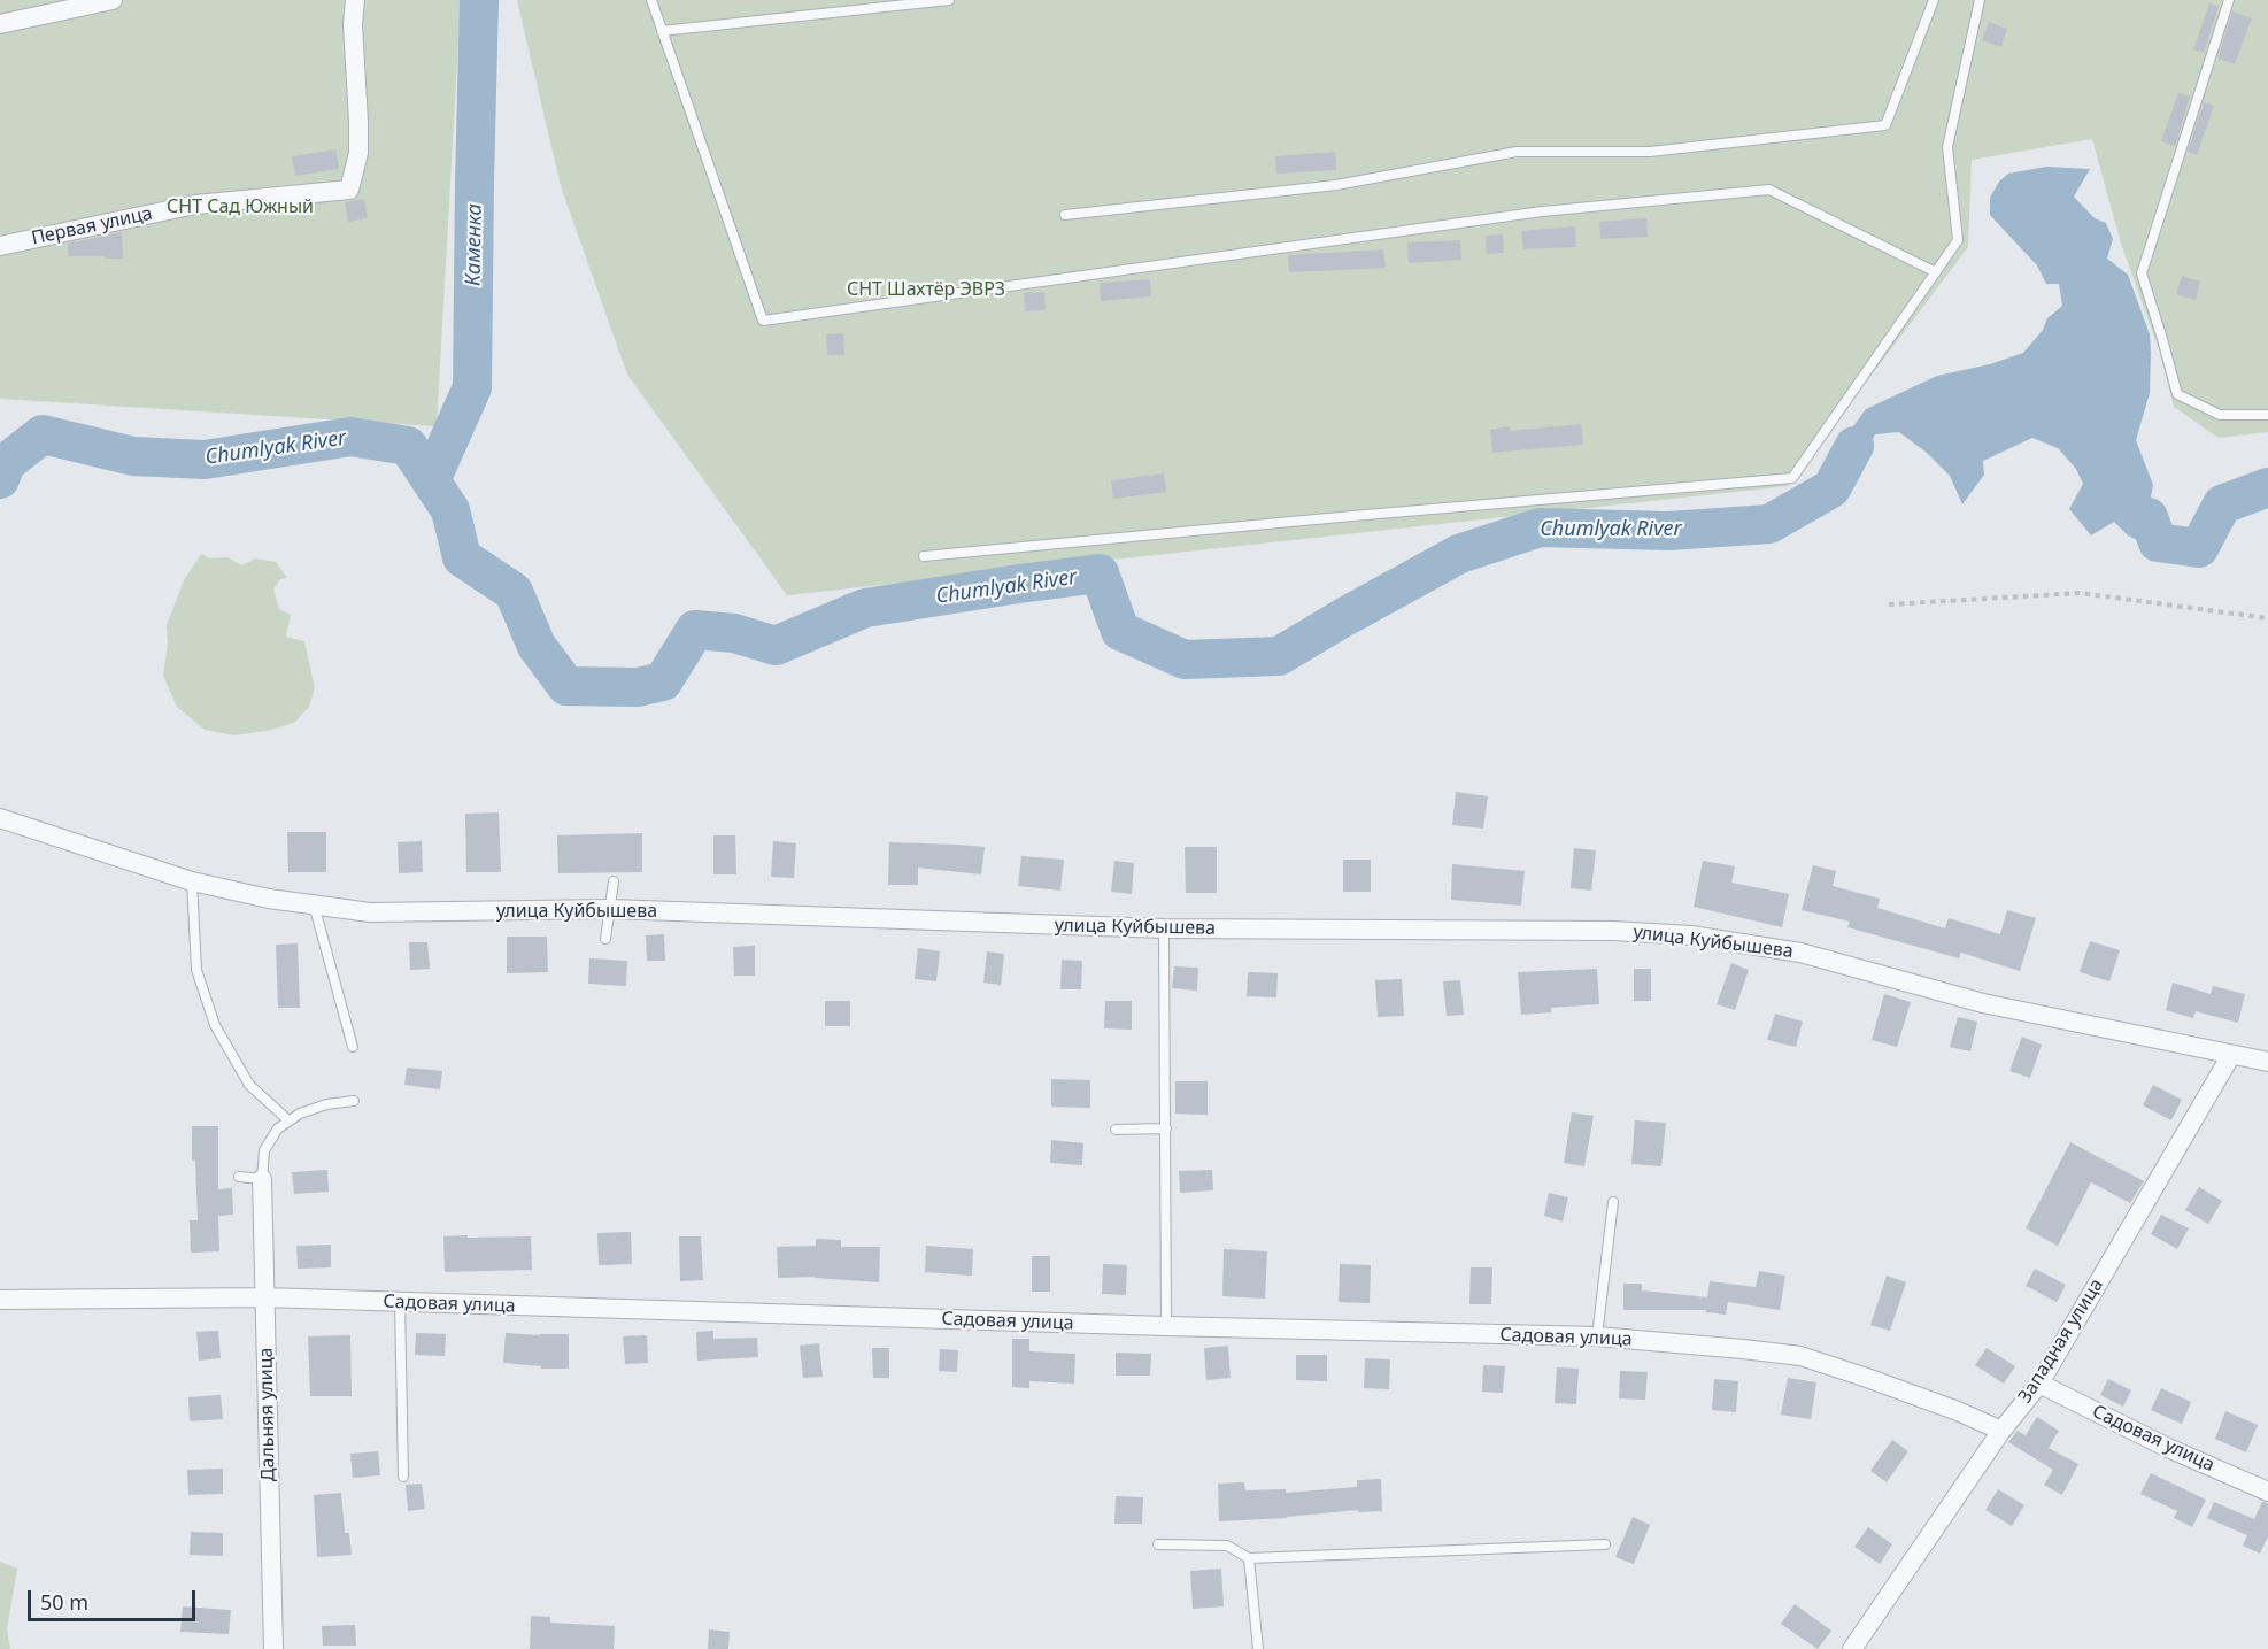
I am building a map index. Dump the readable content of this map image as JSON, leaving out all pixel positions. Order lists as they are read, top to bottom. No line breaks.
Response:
{"streets":{"street":["Первая улица","улица Куйбышева","Садовая улица","Западная улица","Дальняя улица"]},"crossings":[["улица Куйбышева","Западная улица"],["Садовая улица","Западная улица"],["Садовая улица","Дальняя улица"]],"water":["Каменка","Chumlyak River"],"parks":["СНТ Сад Южный","СНТ Шахтёр ЭВРЗ"],"scale_bar":"50 m"}
